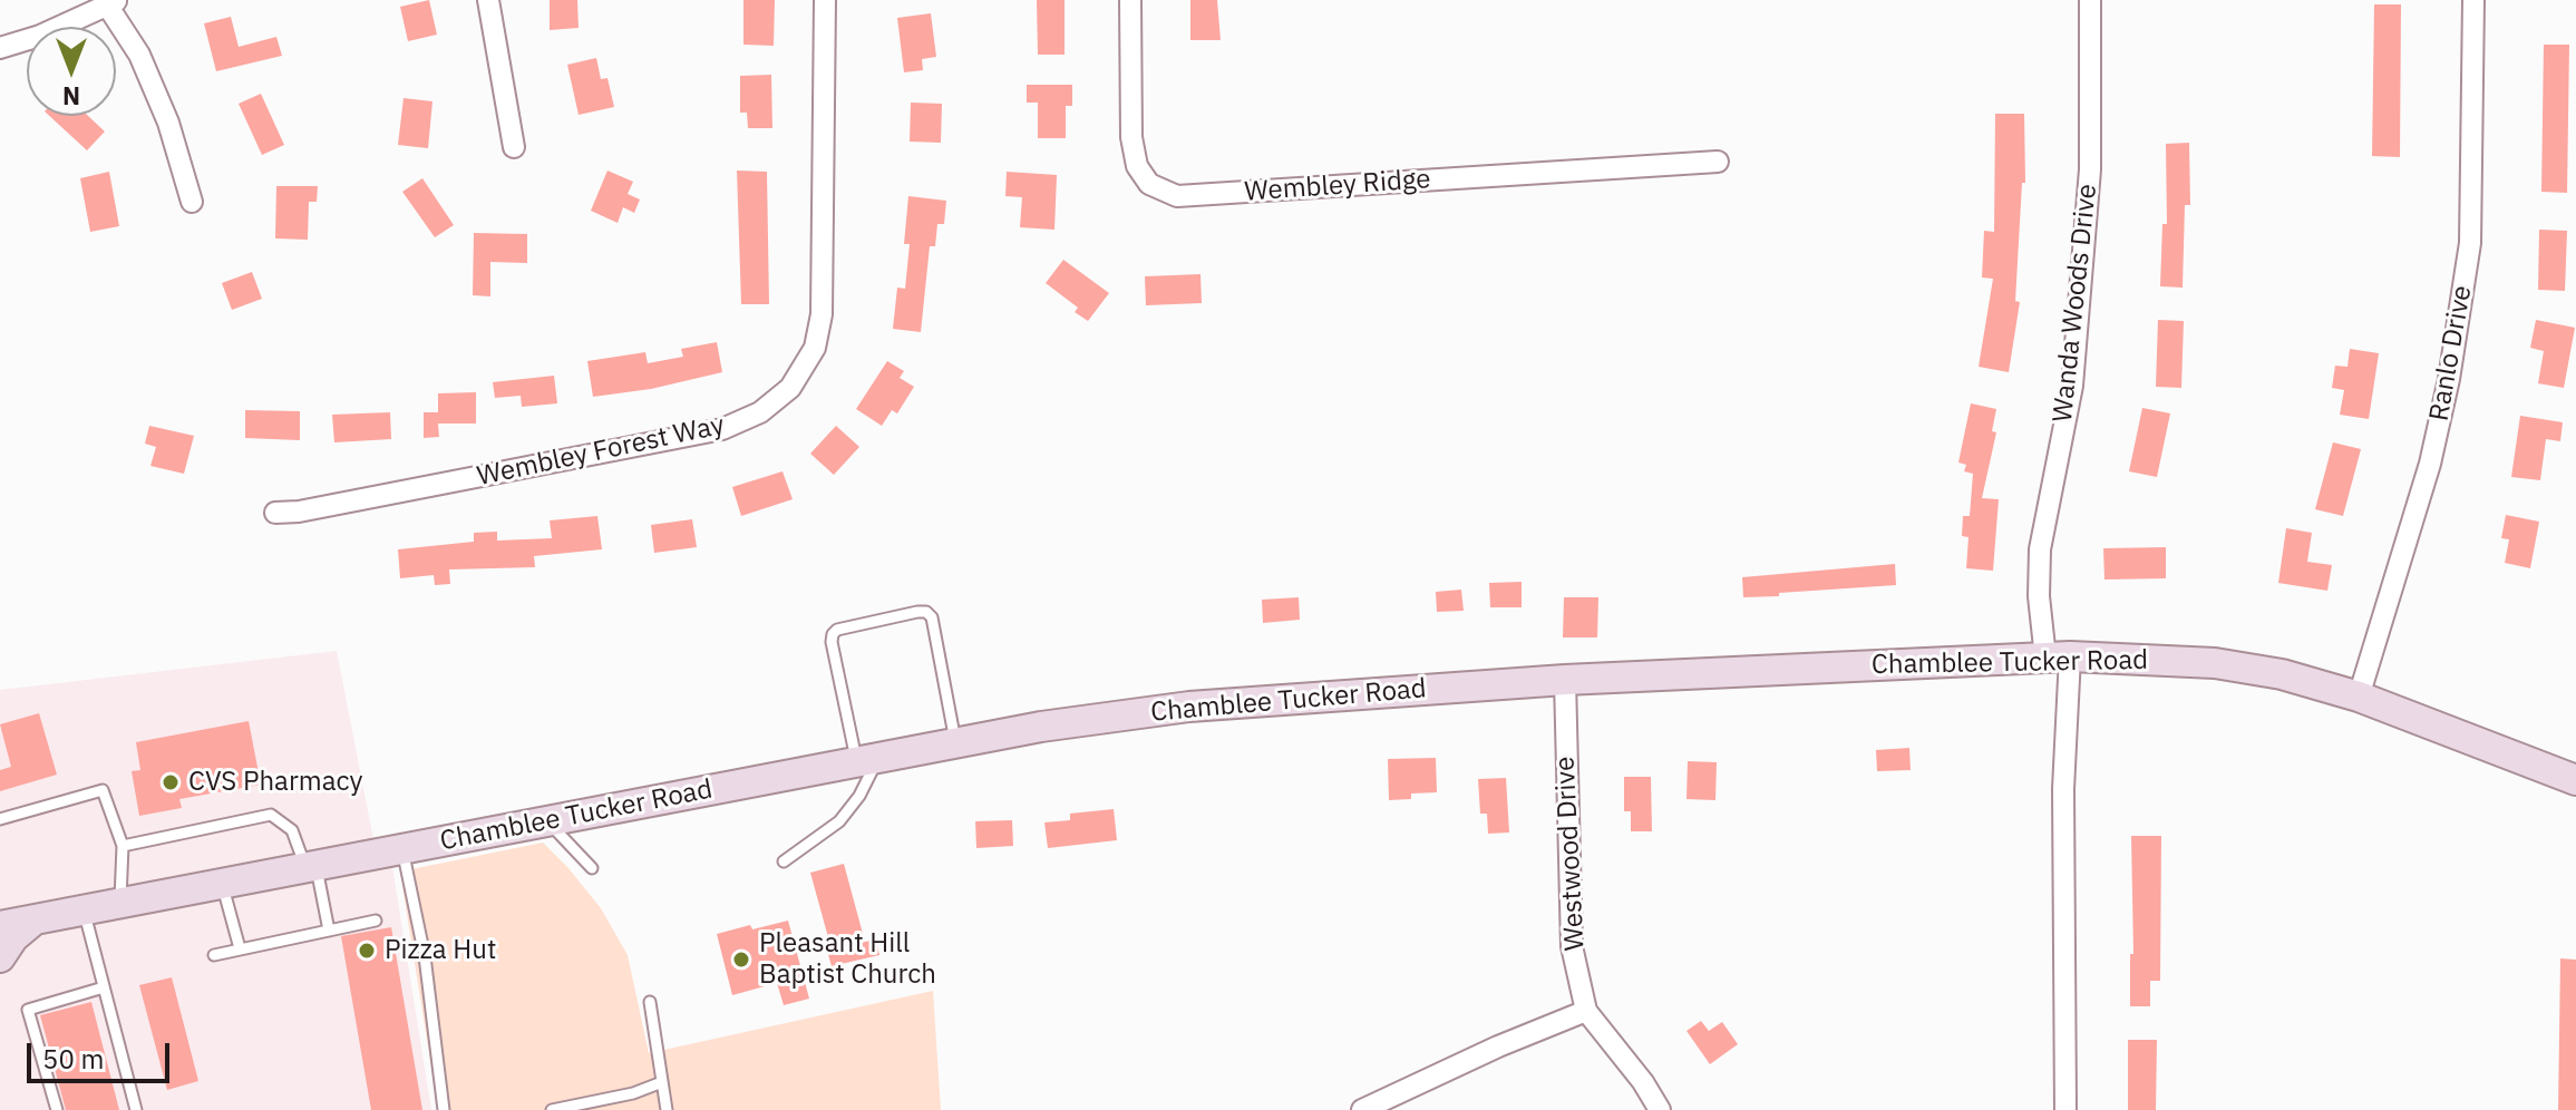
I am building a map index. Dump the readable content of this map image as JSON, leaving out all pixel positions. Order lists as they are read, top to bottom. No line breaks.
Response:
{"streets":{"main road":["Chamblee Tucker Road"],"street":["Wembley Ridge","Wanda Woods Drive","Ranlo Drive","Wembley Forest Way","Westwood Drive"]},"crossings":[["Wanda Woods Drive","Chamblee Tucker Road"],["Ranlo Drive","Chamblee Tucker Road"],["Chamblee Tucker Road","Westwood Drive"]],"places":["CVS Pharmacy","Pizza Hut","Pleasant Hill Baptist Church"],"scale_bar":"50 m","north":"bottom"}
